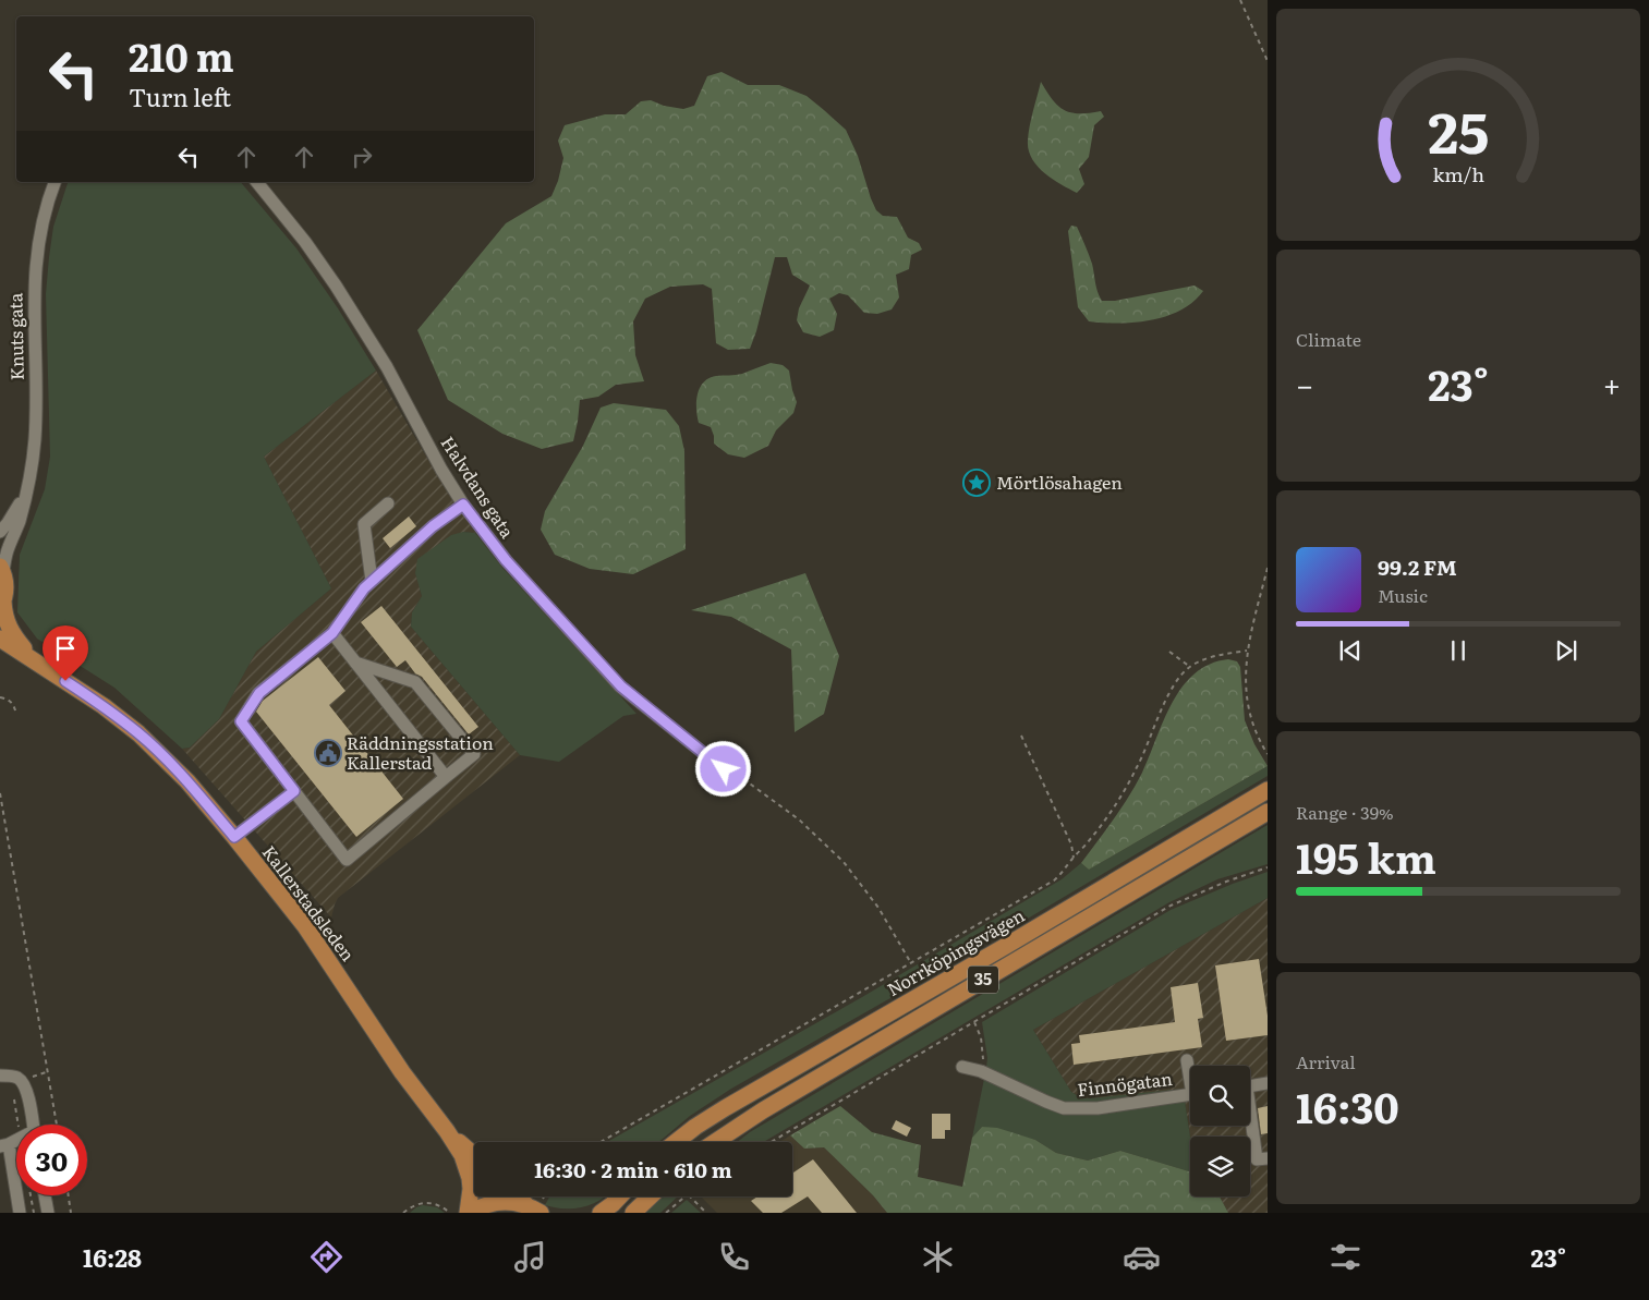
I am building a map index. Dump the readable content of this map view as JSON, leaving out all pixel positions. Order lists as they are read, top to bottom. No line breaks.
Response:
{"streets":{"main road":["Kallerstadsleden","Norrköpingsvägen","35"],"street":["Knuts gata","Halvdans gata","Finnögatan"]},"crossings":[["Knuts gata","Kallerstadsleden"]],"places":{"place":["Mörtlösahagen"],"public building":["Räddningsstation Kallerstad"]},"page":{"turn":["210 m","Turn left"],"tile":["Climate",["Range · 39%","195 km"],["Arrival","16:30"]],"heat":["−","23°","+"],"song":["99.2 FM","Music"],"limit":"30","trip":"16:30 · 2 min · 610 m","tabs":["16:28","23°"],"gauge":["25","km/h"]}}
